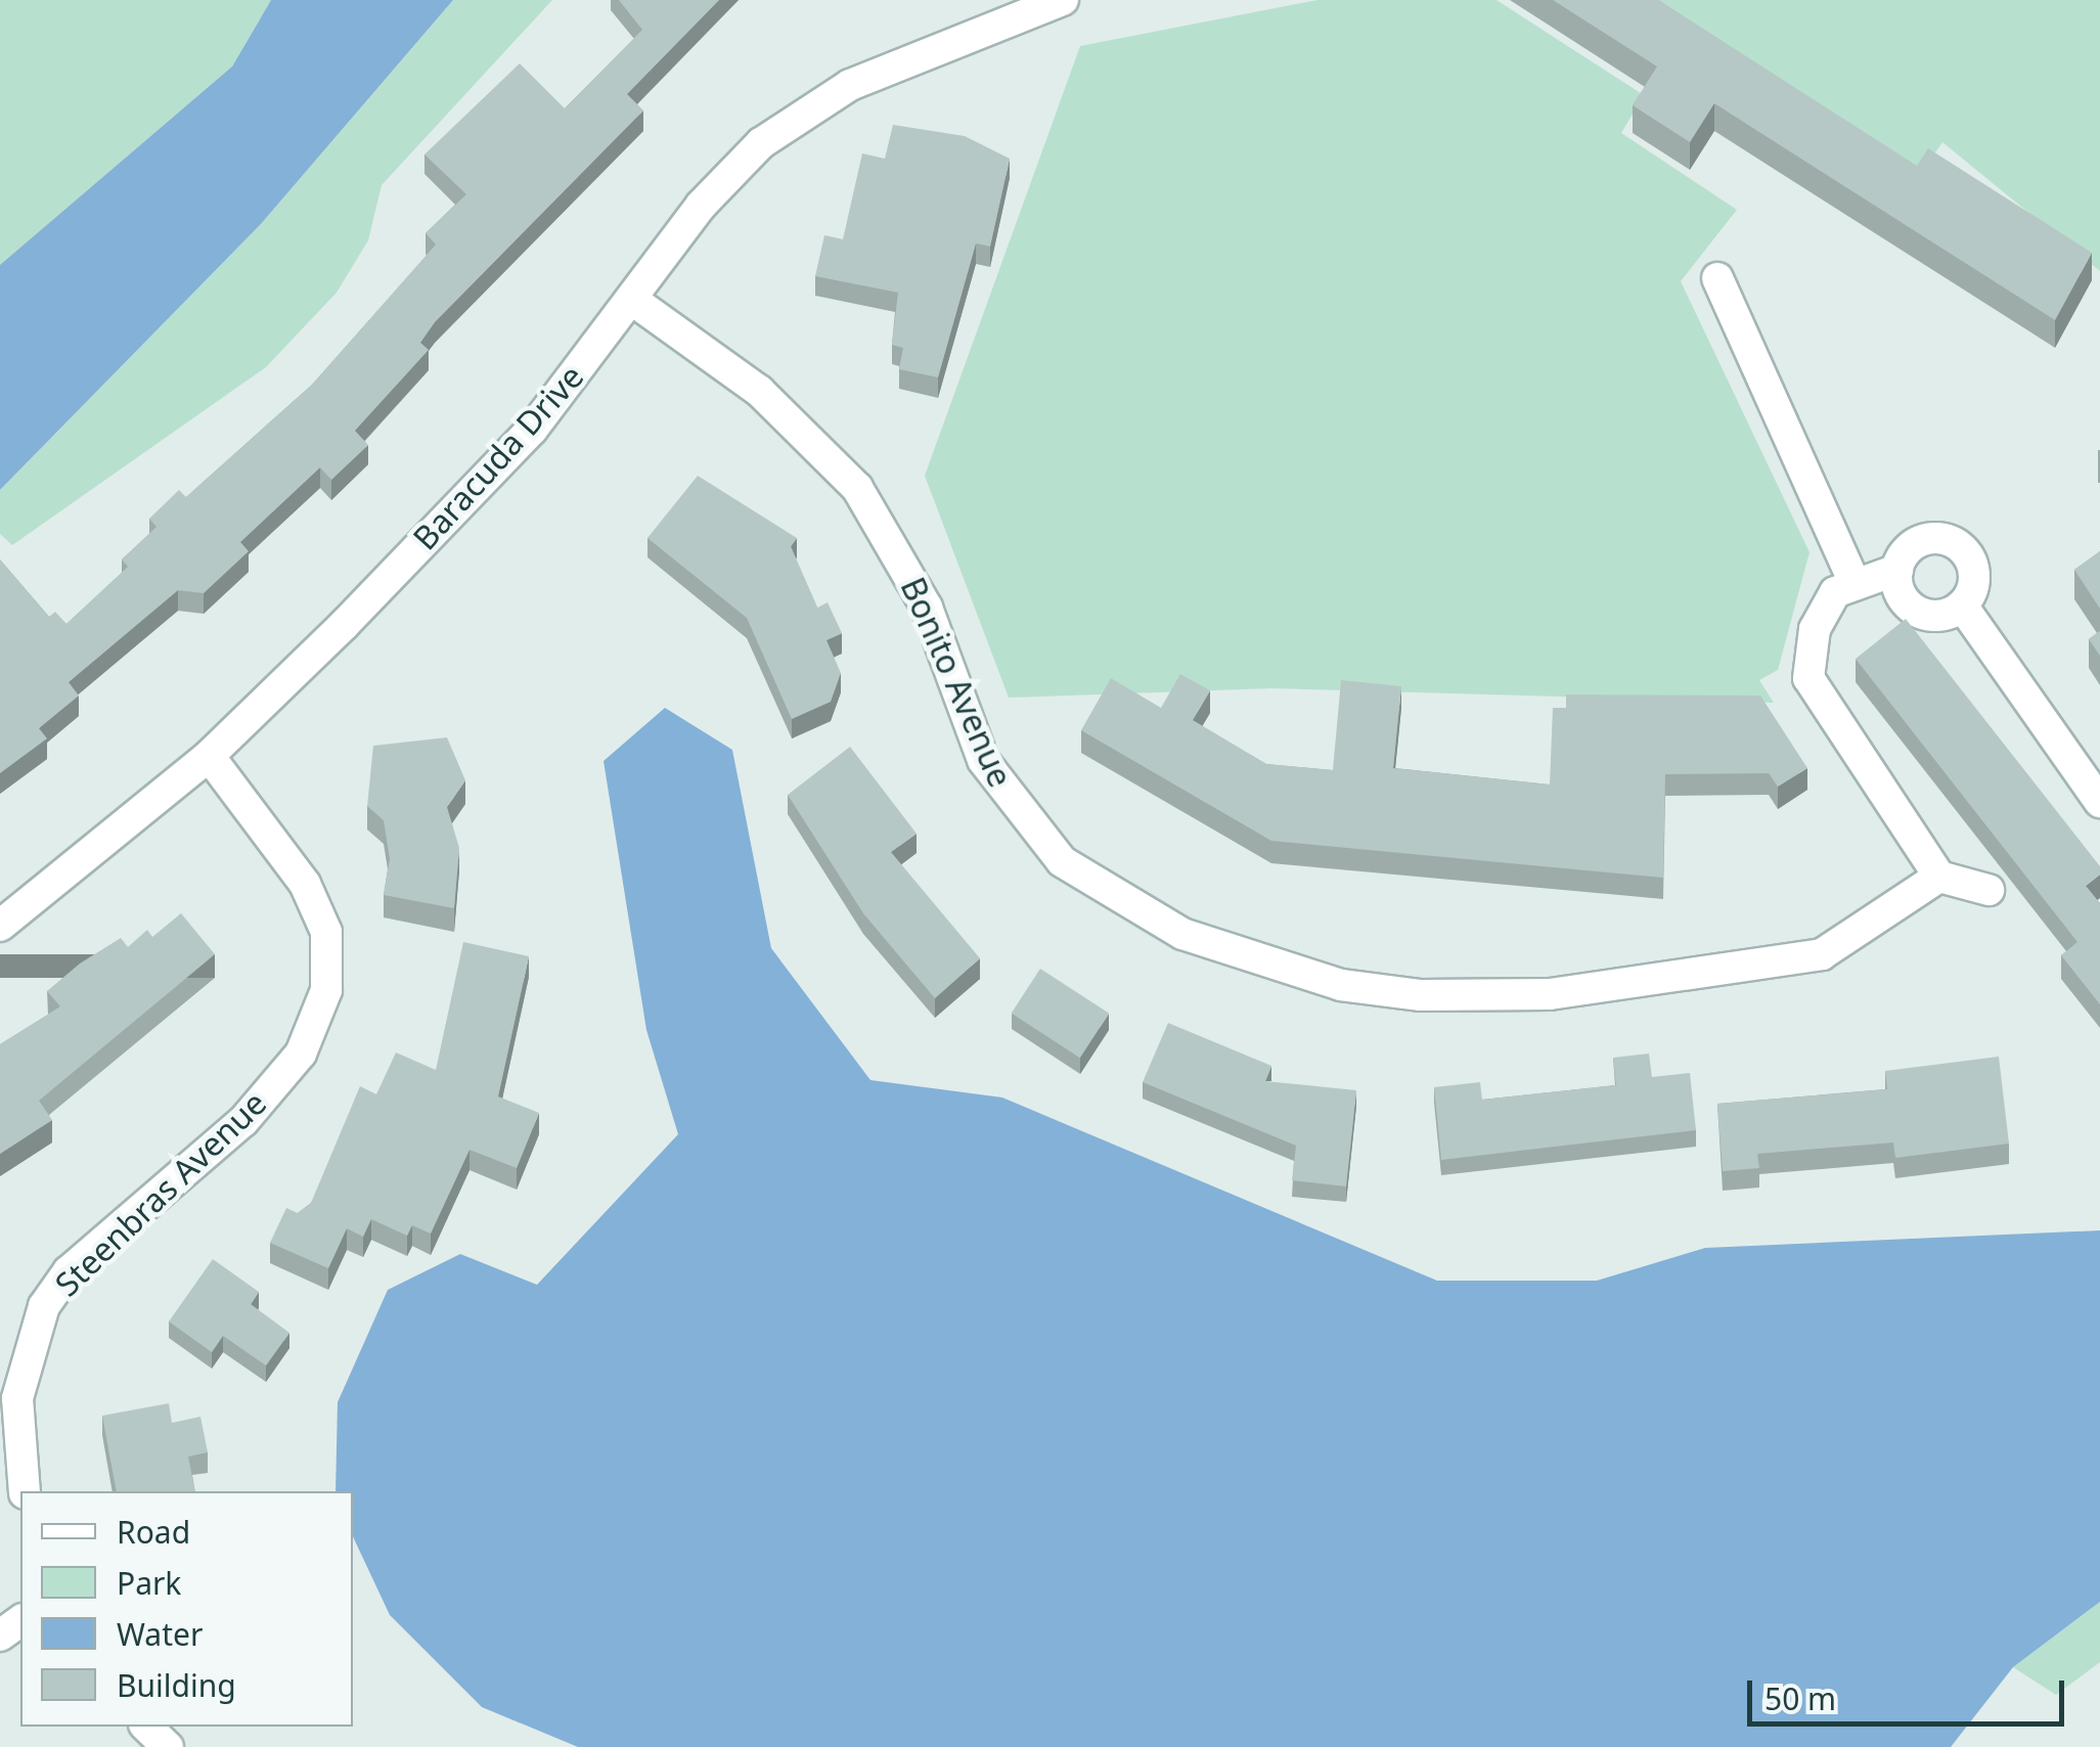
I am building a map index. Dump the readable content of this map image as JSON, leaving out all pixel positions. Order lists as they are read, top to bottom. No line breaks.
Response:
{"streets":{"street":["Baracuda Drive","Bonito Avenue","Steenbras Avenue"]},"crossings":[["Baracuda Drive","Bonito Avenue"],["Baracuda Drive","Steenbras Avenue"]],"legend":["Road","Park","Water","Building"],"scale_bar":"50 m"}
